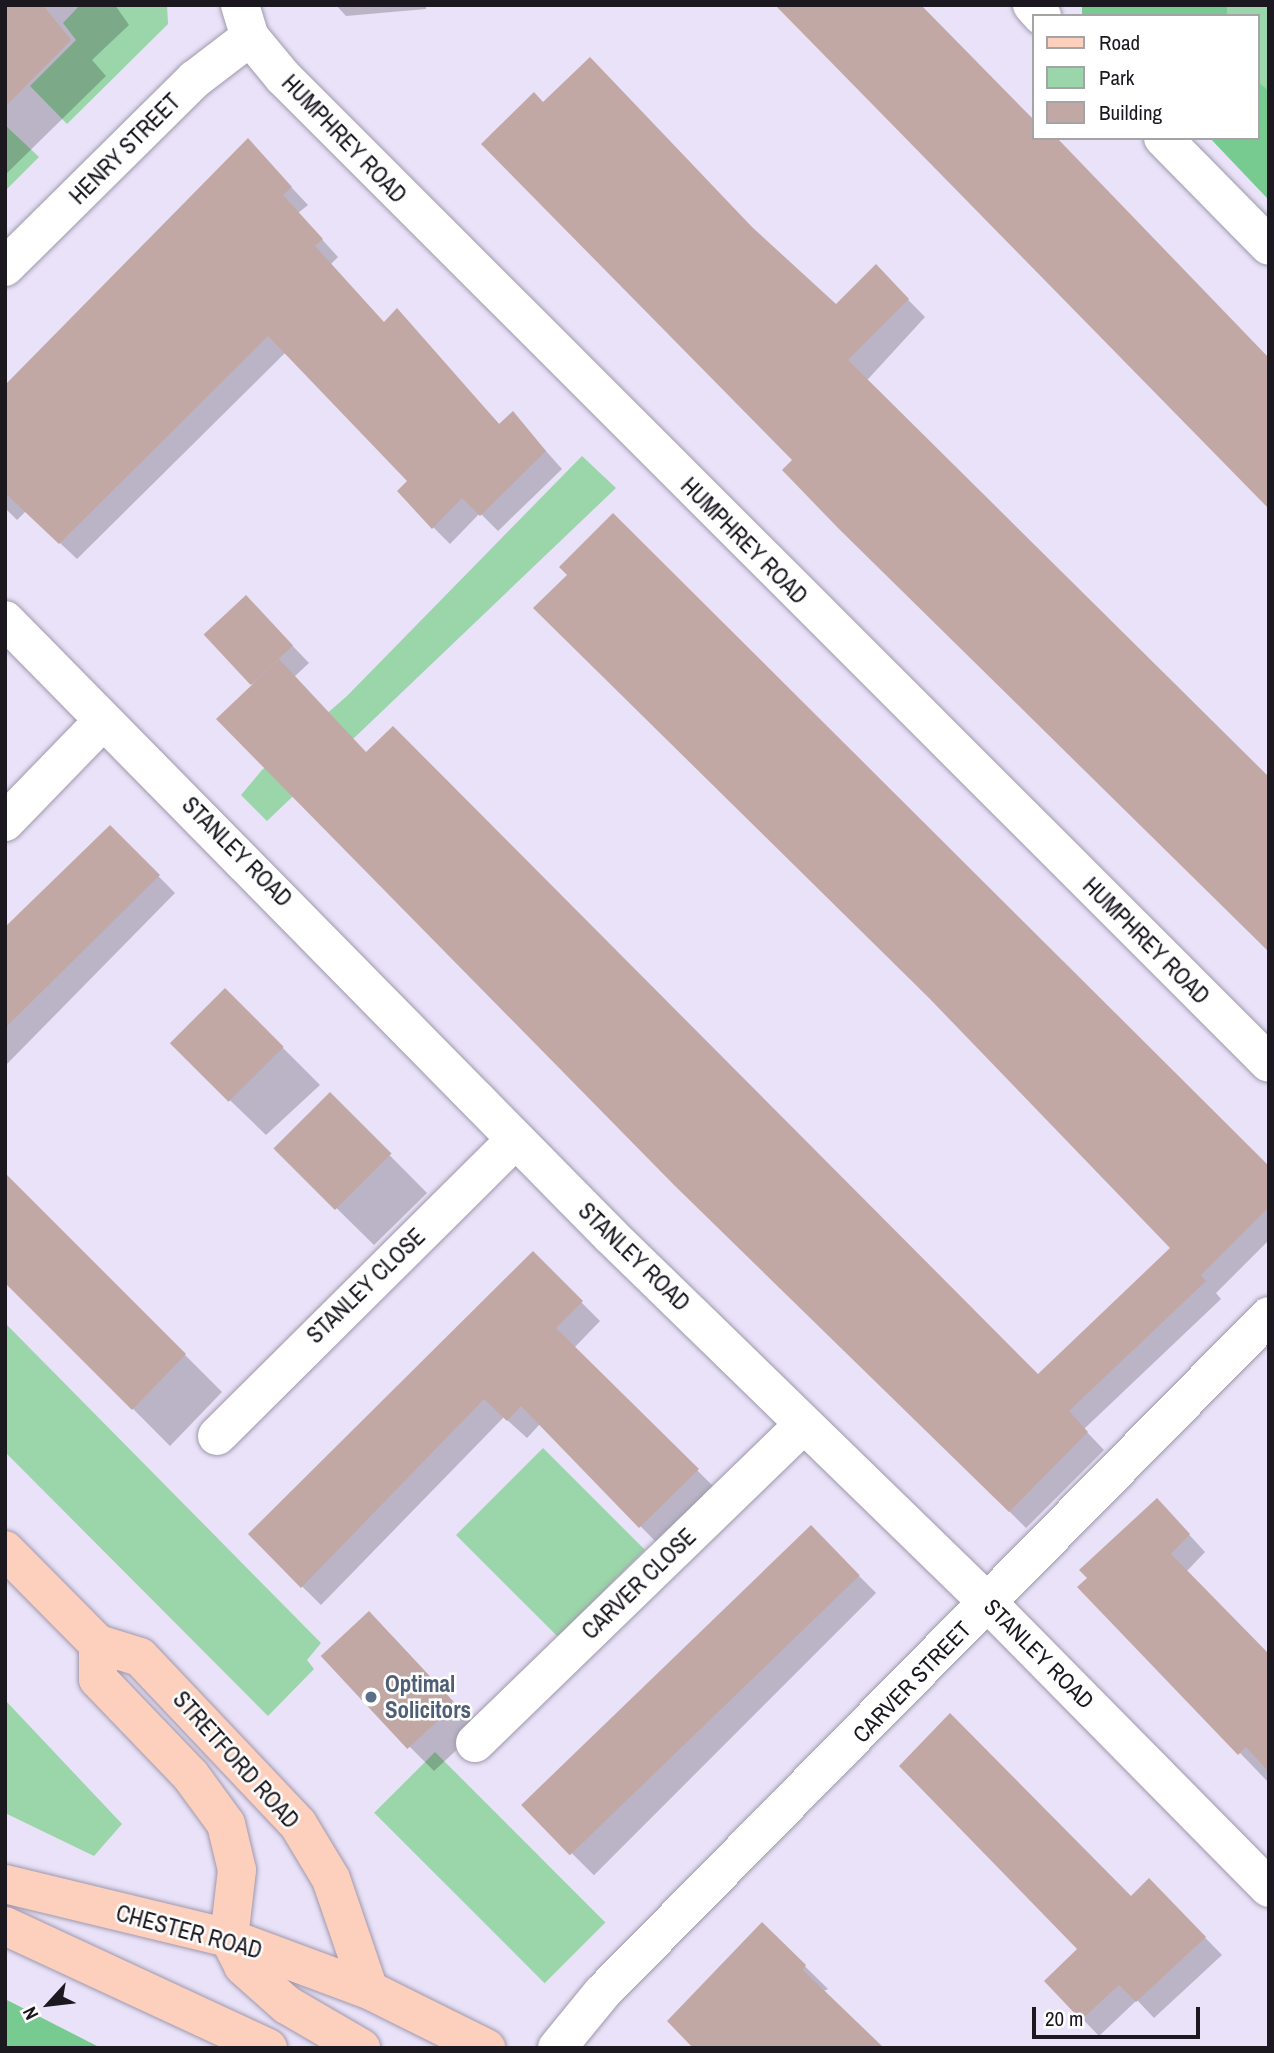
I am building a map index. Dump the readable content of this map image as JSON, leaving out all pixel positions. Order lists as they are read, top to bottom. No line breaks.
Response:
{"streets":{"main road":["STRETFORD ROAD","CHESTER ROAD"],"street":["HUMPHREY ROAD","HENRY STREET","STANLEY ROAD","STANLEY CLOSE","CARVER CLOSE","CARVER STREET"]},"crossings":[["HUMPHREY ROAD","HENRY STREET"],["STANLEY ROAD","STANLEY CLOSE"],["STANLEY ROAD","CARVER CLOSE"],["STANLEY ROAD","CARVER STREET"],["STRETFORD ROAD","CHESTER ROAD"]],"places":["Optimal Solicitors"],"legend":["Road","Park","Building"],"scale_bar":"20 m","north":"bottom left"}
